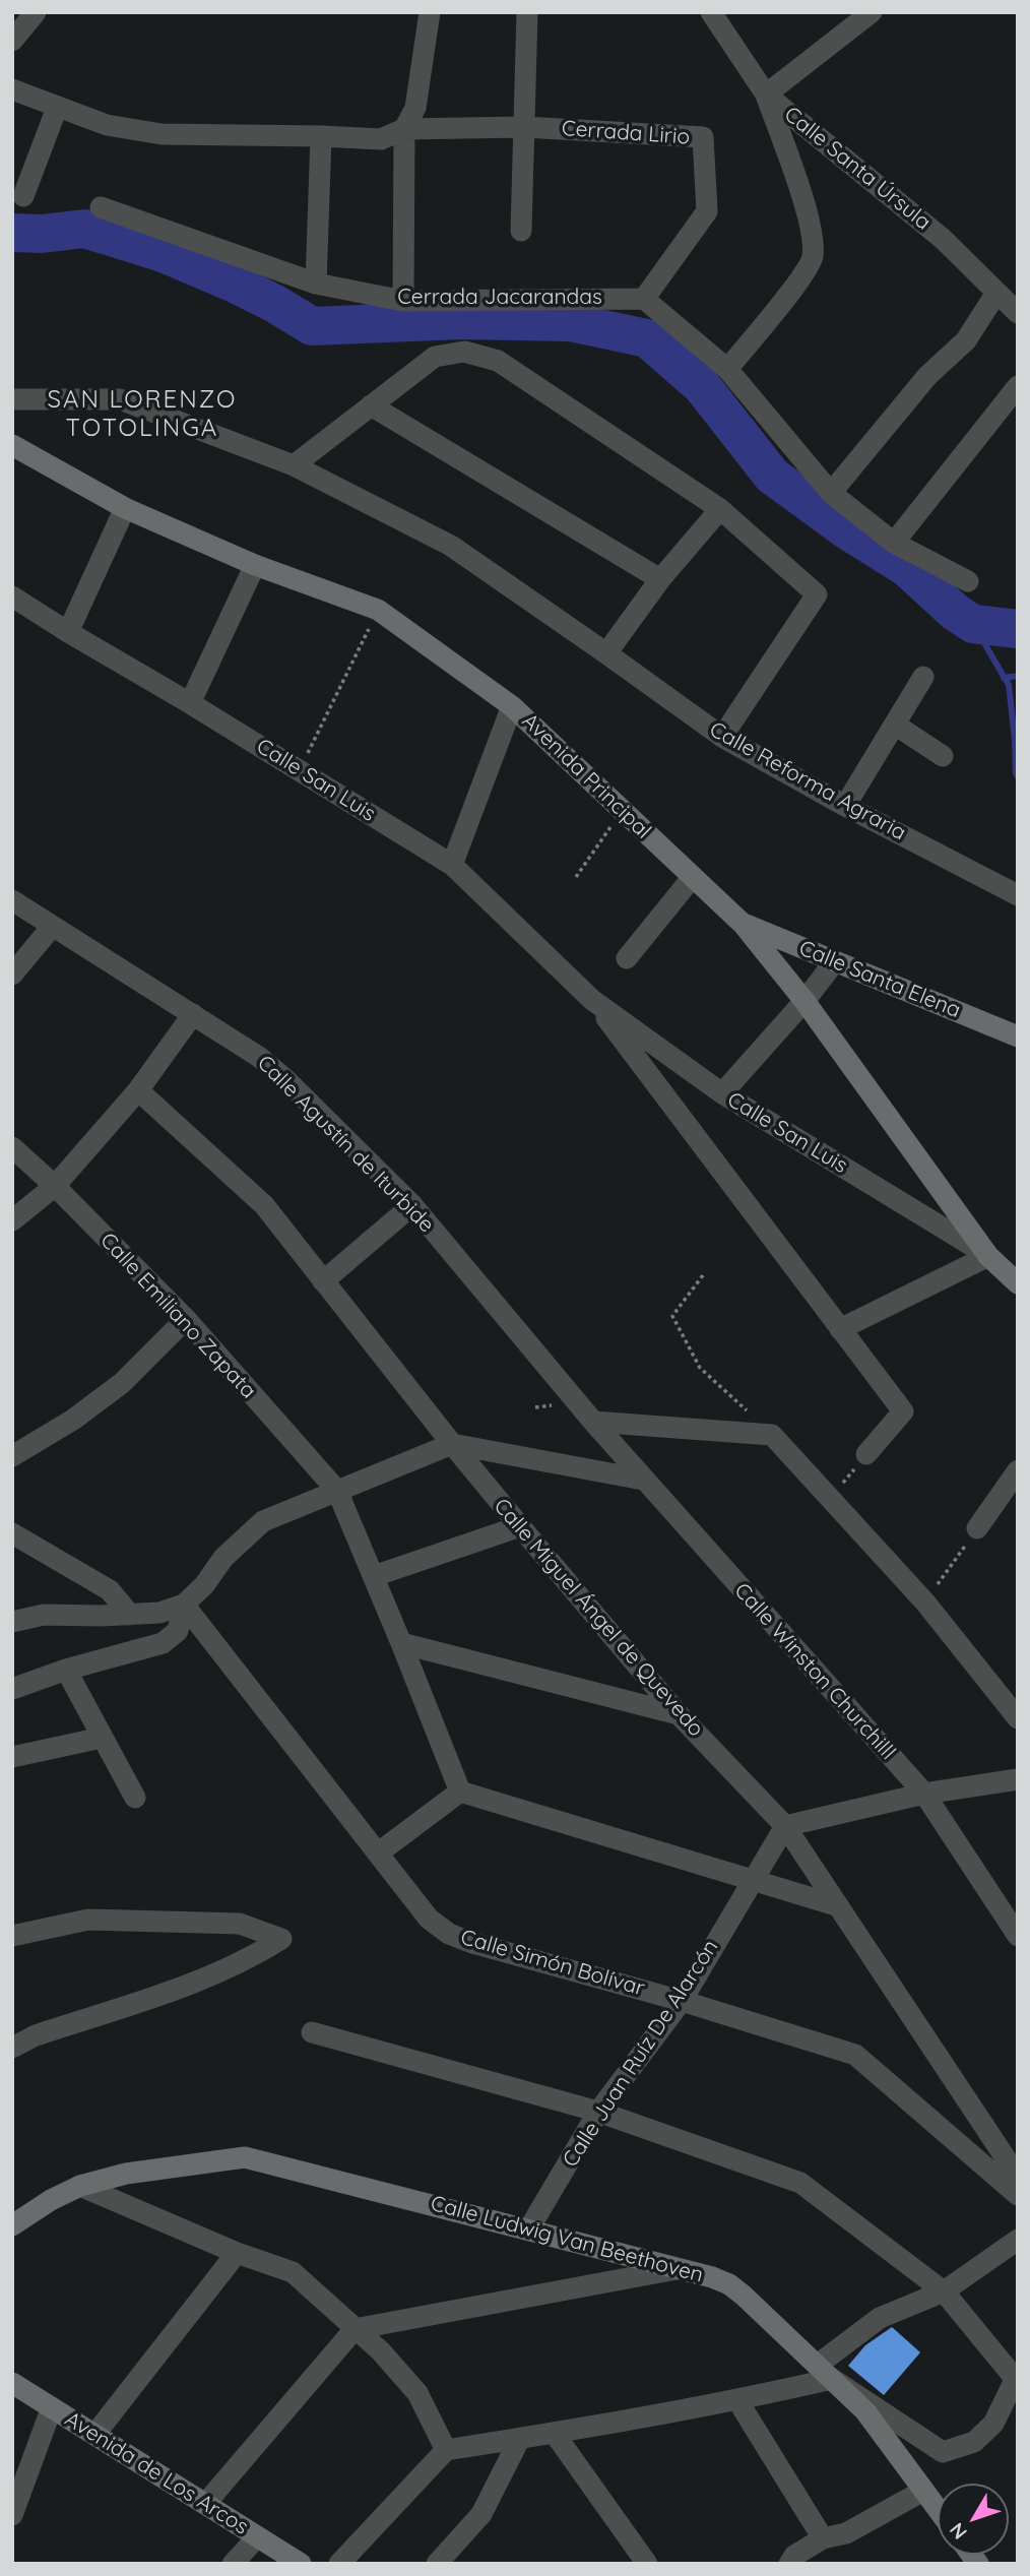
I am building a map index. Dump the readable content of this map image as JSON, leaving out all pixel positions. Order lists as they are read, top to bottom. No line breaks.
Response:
{"streets":{"street":["Cerrada Lirio","Calle Santa Úrsula","Cerrada Jacarandas","Avenida Principal","Calle San Luis","Calle Reforma Agraria","Calle Santa Elena","Calle Agustín de Iturbide","Calle Emiliano Zapata","Calle Miguel Ángel de Quevedo","Calle Winston Churchilll","Calle Simón Bolívar","Calle Juan Ruíz De Alarcón","Calle Ludwig Van Beethoven","Avenida de Los Arcos"]},"crossings":[["Cerrada Lirio","Cerrada Jacarandas"],["Avenida Principal","Calle San Luis"],["Avenida Principal","Calle Santa Elena"],["Calle Agustín de Iturbide","Calle Winston Churchilll"],["Calle Miguel Ángel de Quevedo","Calle Juan Ruíz De Alarcón"],["Calle Simón Bolívar","Calle Juan Ruíz De Alarcón"],["Calle Juan Ruíz De Alarcón","Calle Ludwig Van Beethoven"]],"districts":["SAN LORENZO TOTOLINGA"],"north":"bottom left"}
